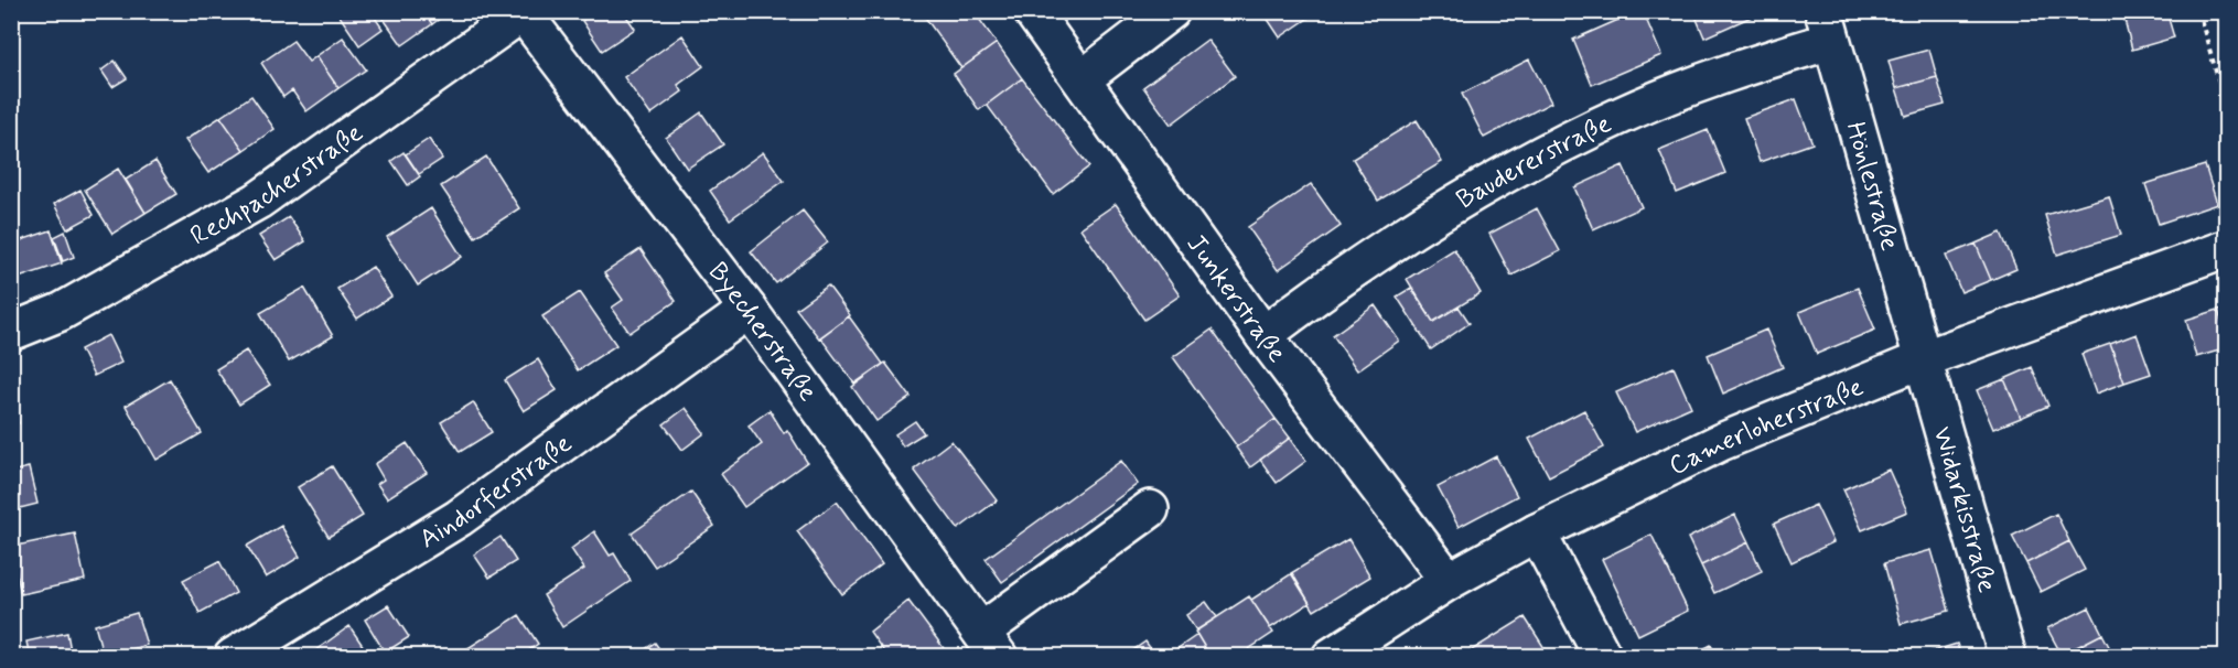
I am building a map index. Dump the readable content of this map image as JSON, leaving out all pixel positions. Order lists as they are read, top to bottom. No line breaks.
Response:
{"streets":{"street":["Baudererstraße","Rechpacherstraße","Hönlestraße","Junkerstraße","Byecherstraße","Camerloherstraße","Aindorferstraße","Widarkisstraße"]},"crossings":[["Baudererstraße","Hönlestraße"],["Baudererstraße","Junkerstraße"],["Rechpacherstraße","Byecherstraße"],["Hönlestraße","Camerloherstraße"],["Hönlestraße","Widarkisstraße"],["Junkerstraße","Camerloherstraße"],["Byecherstraße","Aindorferstraße"],["Camerloherstraße","Widarkisstraße"]]}
